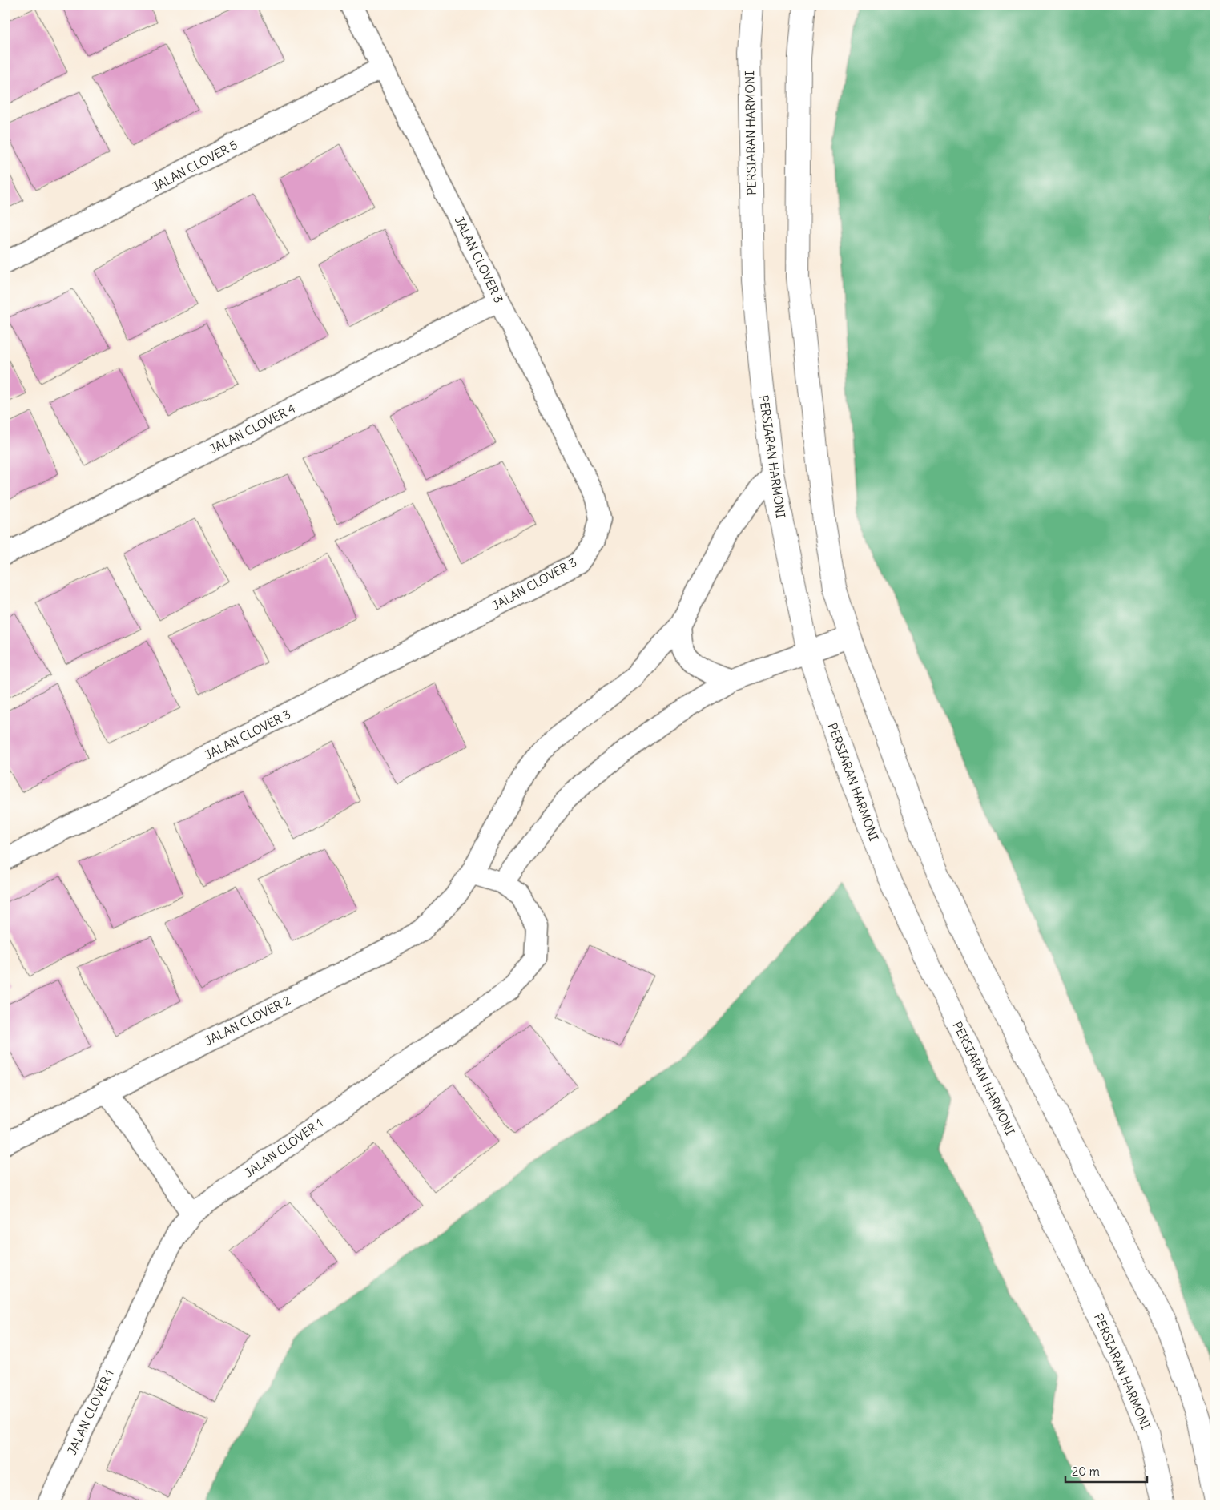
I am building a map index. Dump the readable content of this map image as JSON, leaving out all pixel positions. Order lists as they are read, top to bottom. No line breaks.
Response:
{"streets":{"street":["PERSIARAN HARMONI","JALAN CLOVER 5","JALAN CLOVER 3","JALAN CLOVER 4","JALAN CLOVER 2","JALAN CLOVER 1"]},"crossings":[["PERSIARAN HARMONI","JALAN CLOVER 2"],["JALAN CLOVER 5","JALAN CLOVER 3"],["JALAN CLOVER 3","JALAN CLOVER 4"],["JALAN CLOVER 2","JALAN CLOVER 1"]],"scale_bar":"20 m"}
